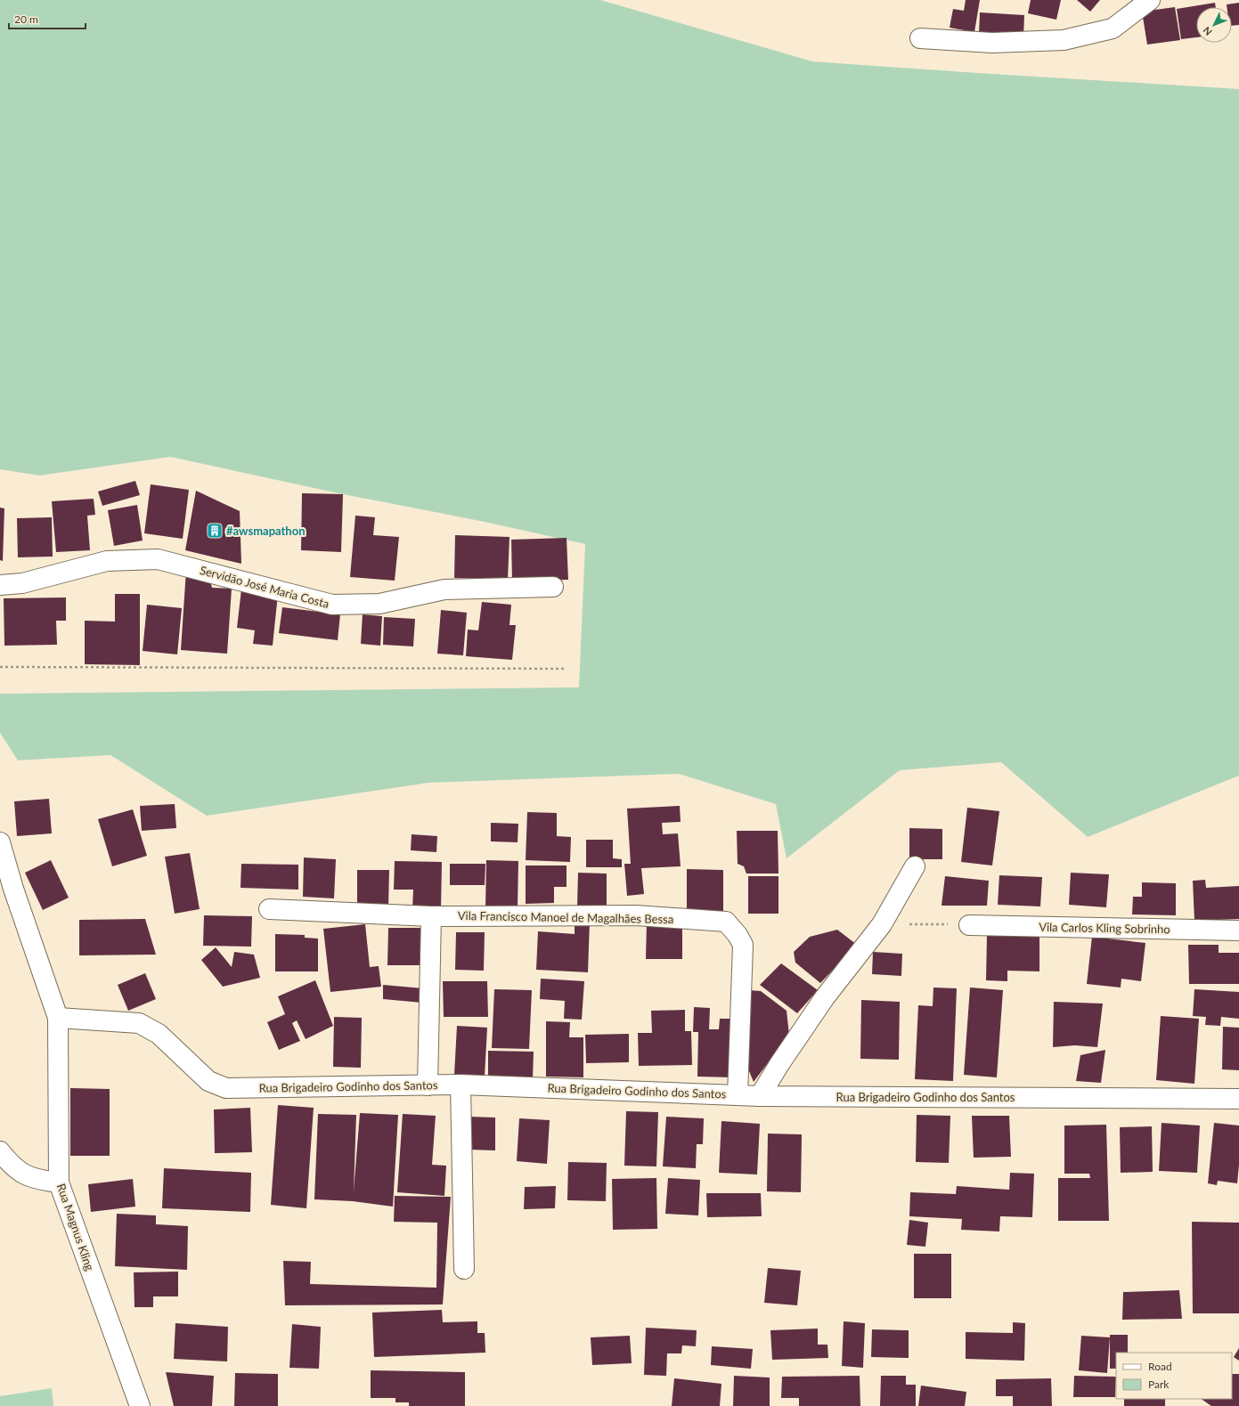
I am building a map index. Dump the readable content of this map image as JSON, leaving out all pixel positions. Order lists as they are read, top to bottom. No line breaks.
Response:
{"streets":{"street":["Servidão José Maria Costa","Vila Francisco Manoel de Magalhães Bessa","Vila Carlos Kling Sobrinho","Rua Brigadeiro Godinho dos Santos","Rua Magnus Kling"]},"crossings":[["Vila Francisco Manoel de Magalhães Bessa","Rua Brigadeiro Godinho dos Santos"],["Rua Brigadeiro Godinho dos Santos","Rua Magnus Kling"]],"places":{"building":["#awsmapathon"]},"legend":["Road","Park"],"scale_bar":"20 m","north":"bottom left"}
